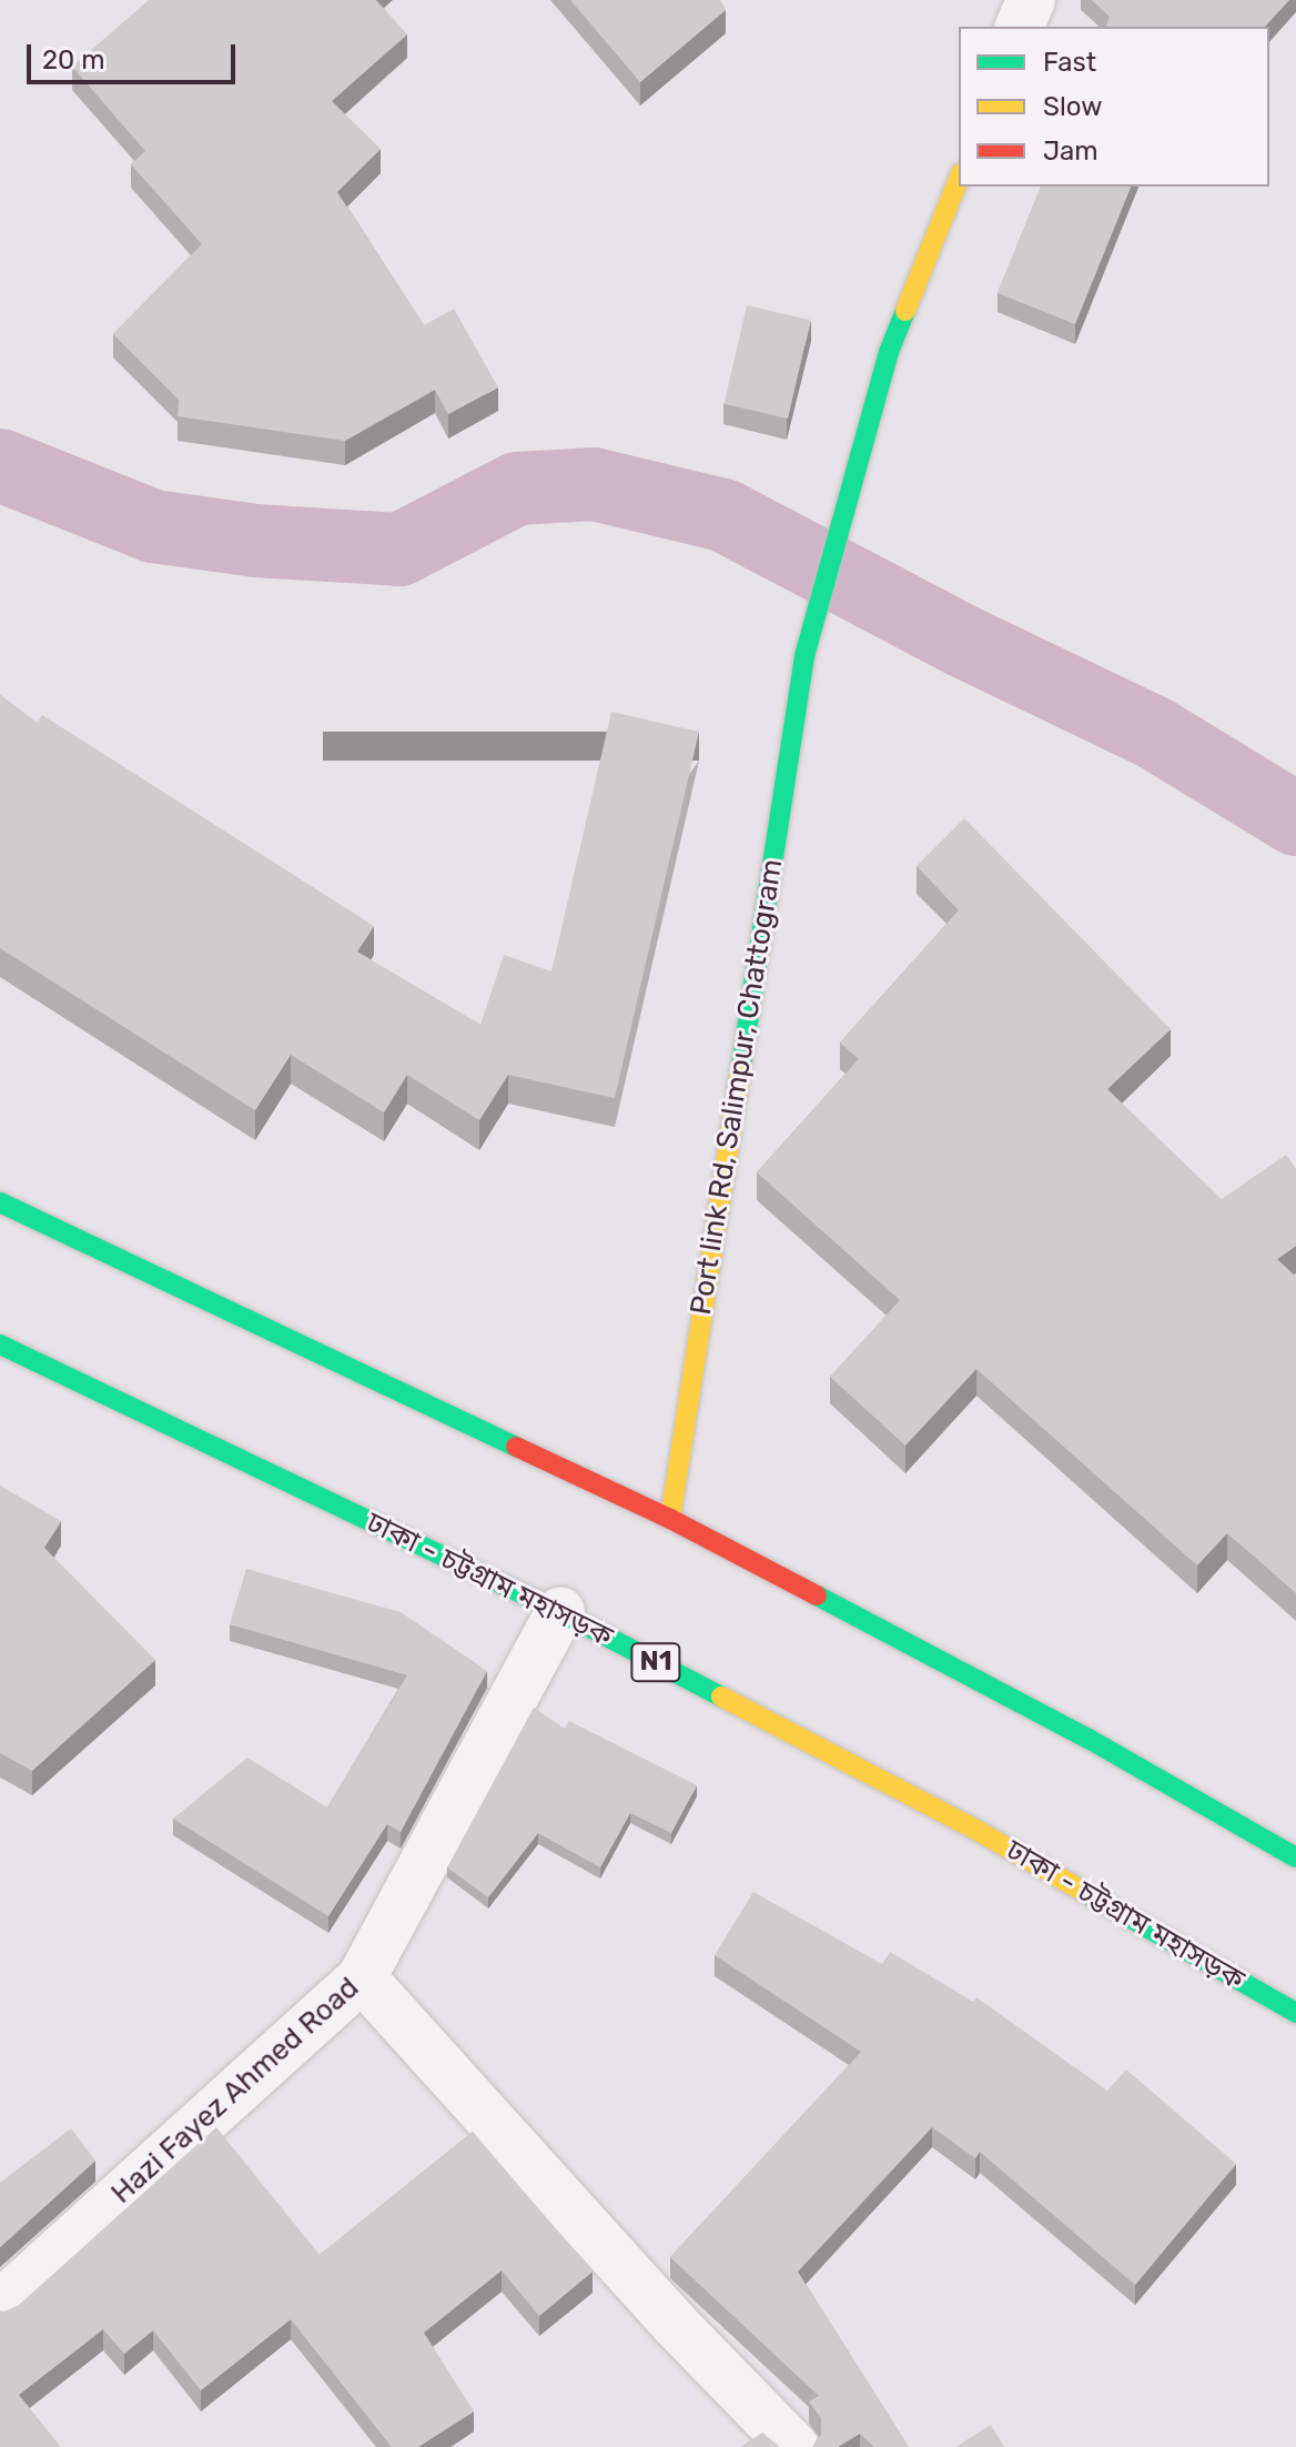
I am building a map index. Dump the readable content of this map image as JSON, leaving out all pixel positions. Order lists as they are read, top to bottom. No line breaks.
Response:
{"streets":{"main road":["Port link Rd, Salimpur, Chattogram","ঢাকা - চট্টগ্রাম মহাসড়ক","N1"],"street":["Hazi Fayez Ahmed Road"]},"crossings":[["ঢাকা - চট্টগ্রাম মহাসড়ক","Hazi Fayez Ahmed Road"]],"legend":["Fast","Slow","Jam"],"scale_bar":"20 m"}
